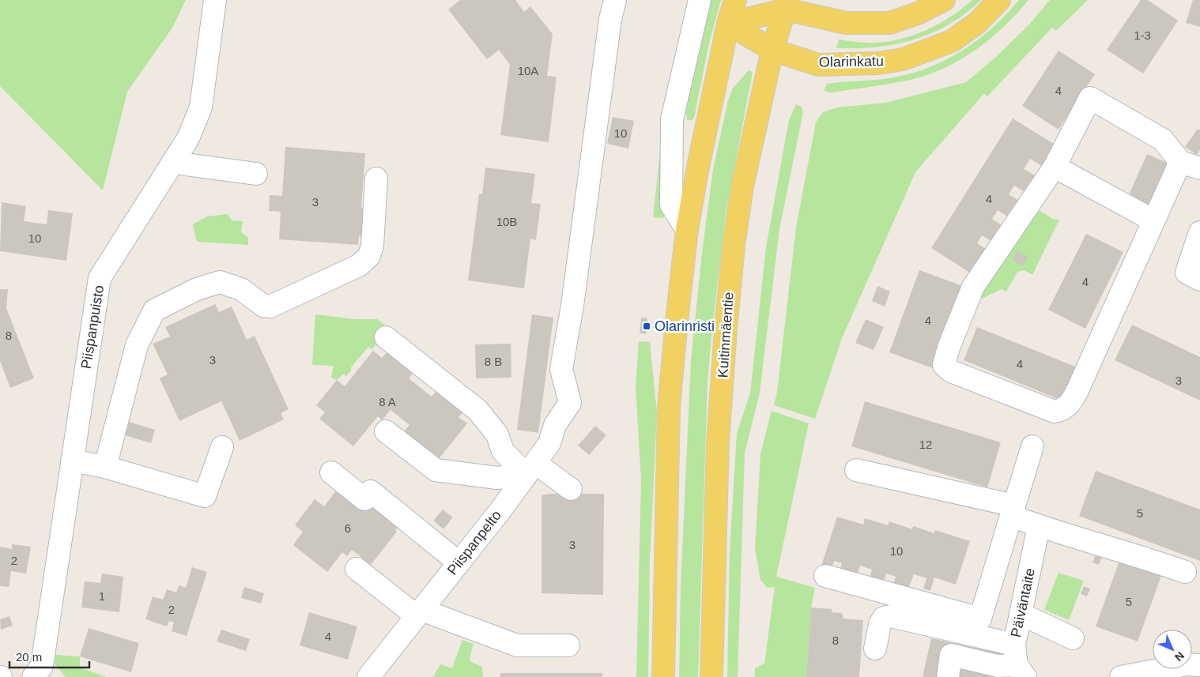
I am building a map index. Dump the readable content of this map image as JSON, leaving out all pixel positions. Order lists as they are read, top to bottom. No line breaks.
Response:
{"streets":{"main road":["Olarinkatu","Kuitinmäentie"],"street":["Piispanpuisto","Piispanpelto","Päiväntaite"]},"crossings":[["Olarinkatu","Kuitinmäentie"]],"places":{"transit":["Olarinristi"]},"house_numbers":["1-3","10A","4","10","4","3","10B","10","4","4","8","3","8 B","4","3","8 A","12","5","6","3","10","2","1","5","2","4","8"],"scale_bar":"20 m","north":"bottom right"}
